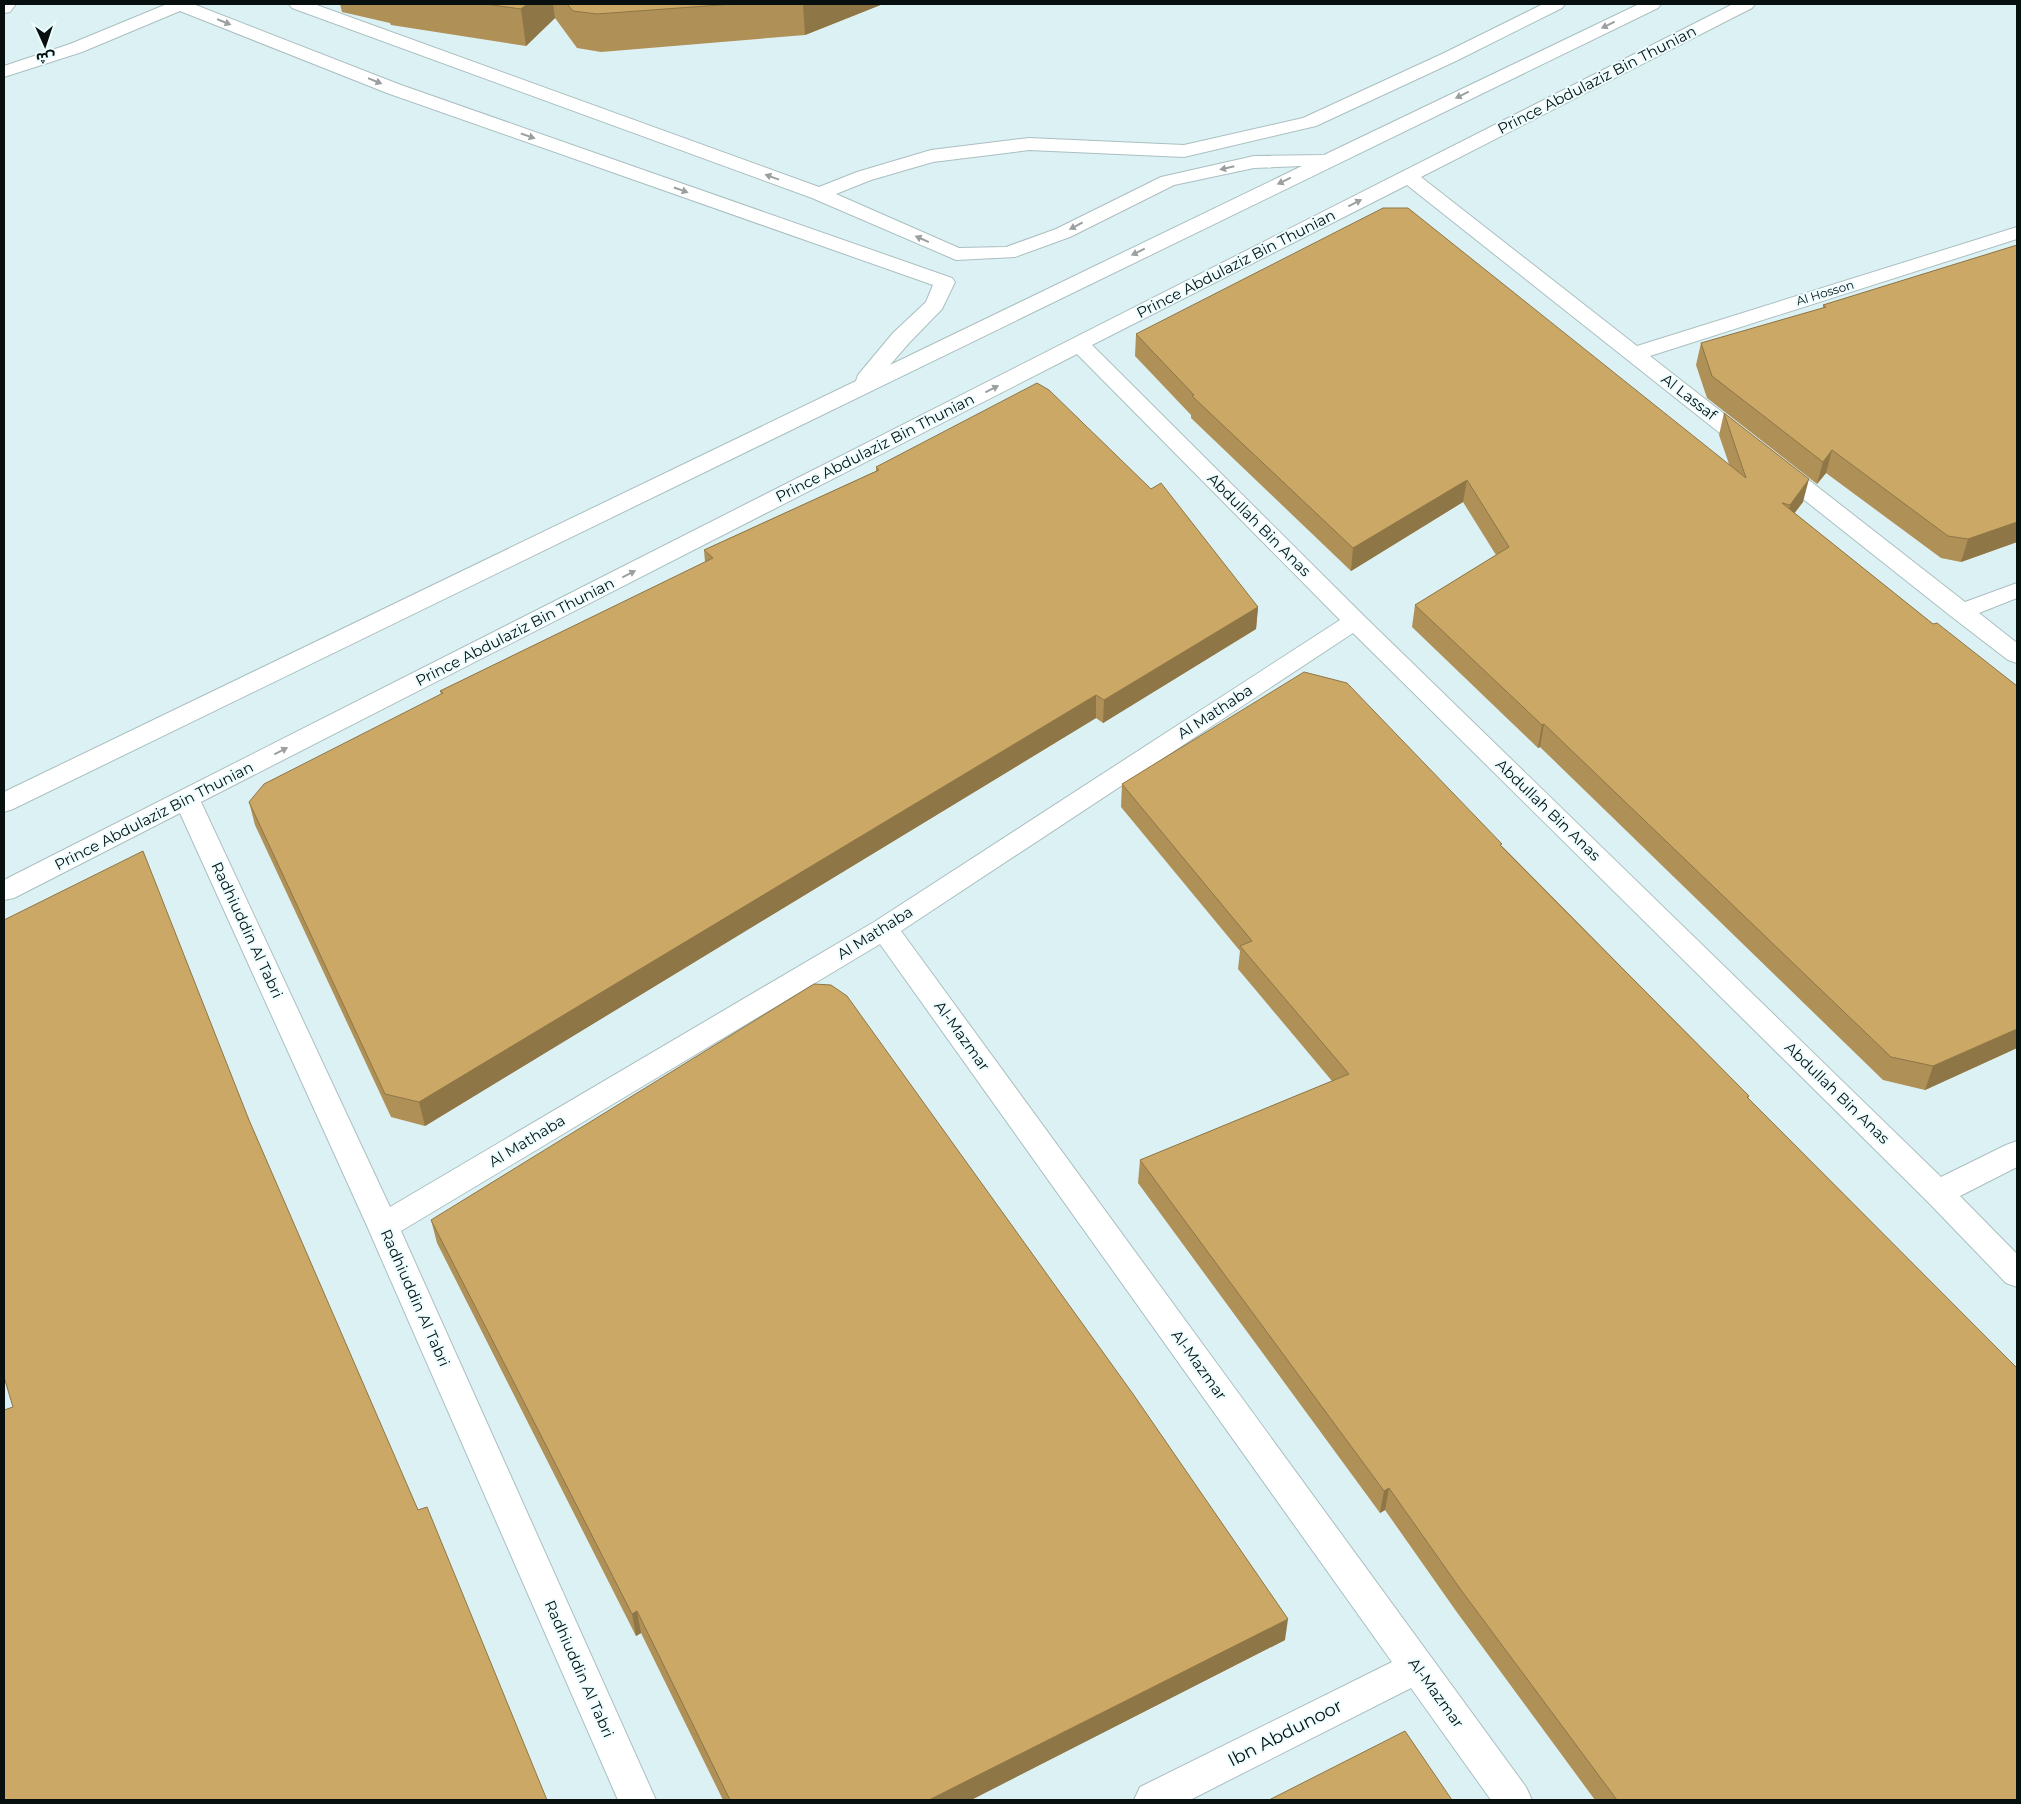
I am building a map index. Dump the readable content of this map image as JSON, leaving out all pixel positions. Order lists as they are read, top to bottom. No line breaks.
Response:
{"streets":{"street":["Prince Abdulaziz Bin Thunian","Al Hosson","Al Lassaf","Abdullah Bin Anas","Al Mathaba","Radhiuddin Al Tabri","Al-Mazmar","Ibn Abdunoor"]},"crossings":[["Prince Abdulaziz Bin Thunian","Al Lassaf"],["Prince Abdulaziz Bin Thunian","Abdullah Bin Anas"],["Prince Abdulaziz Bin Thunian","Radhiuddin Al Tabri"],["Al Hosson","Al Lassaf"],["Abdullah Bin Anas","Al Mathaba"],["Al Mathaba","Radhiuddin Al Tabri"],["Al Mathaba","Al-Mazmar"],["Al-Mazmar","Ibn Abdunoor"]],"north":"bottom"}
